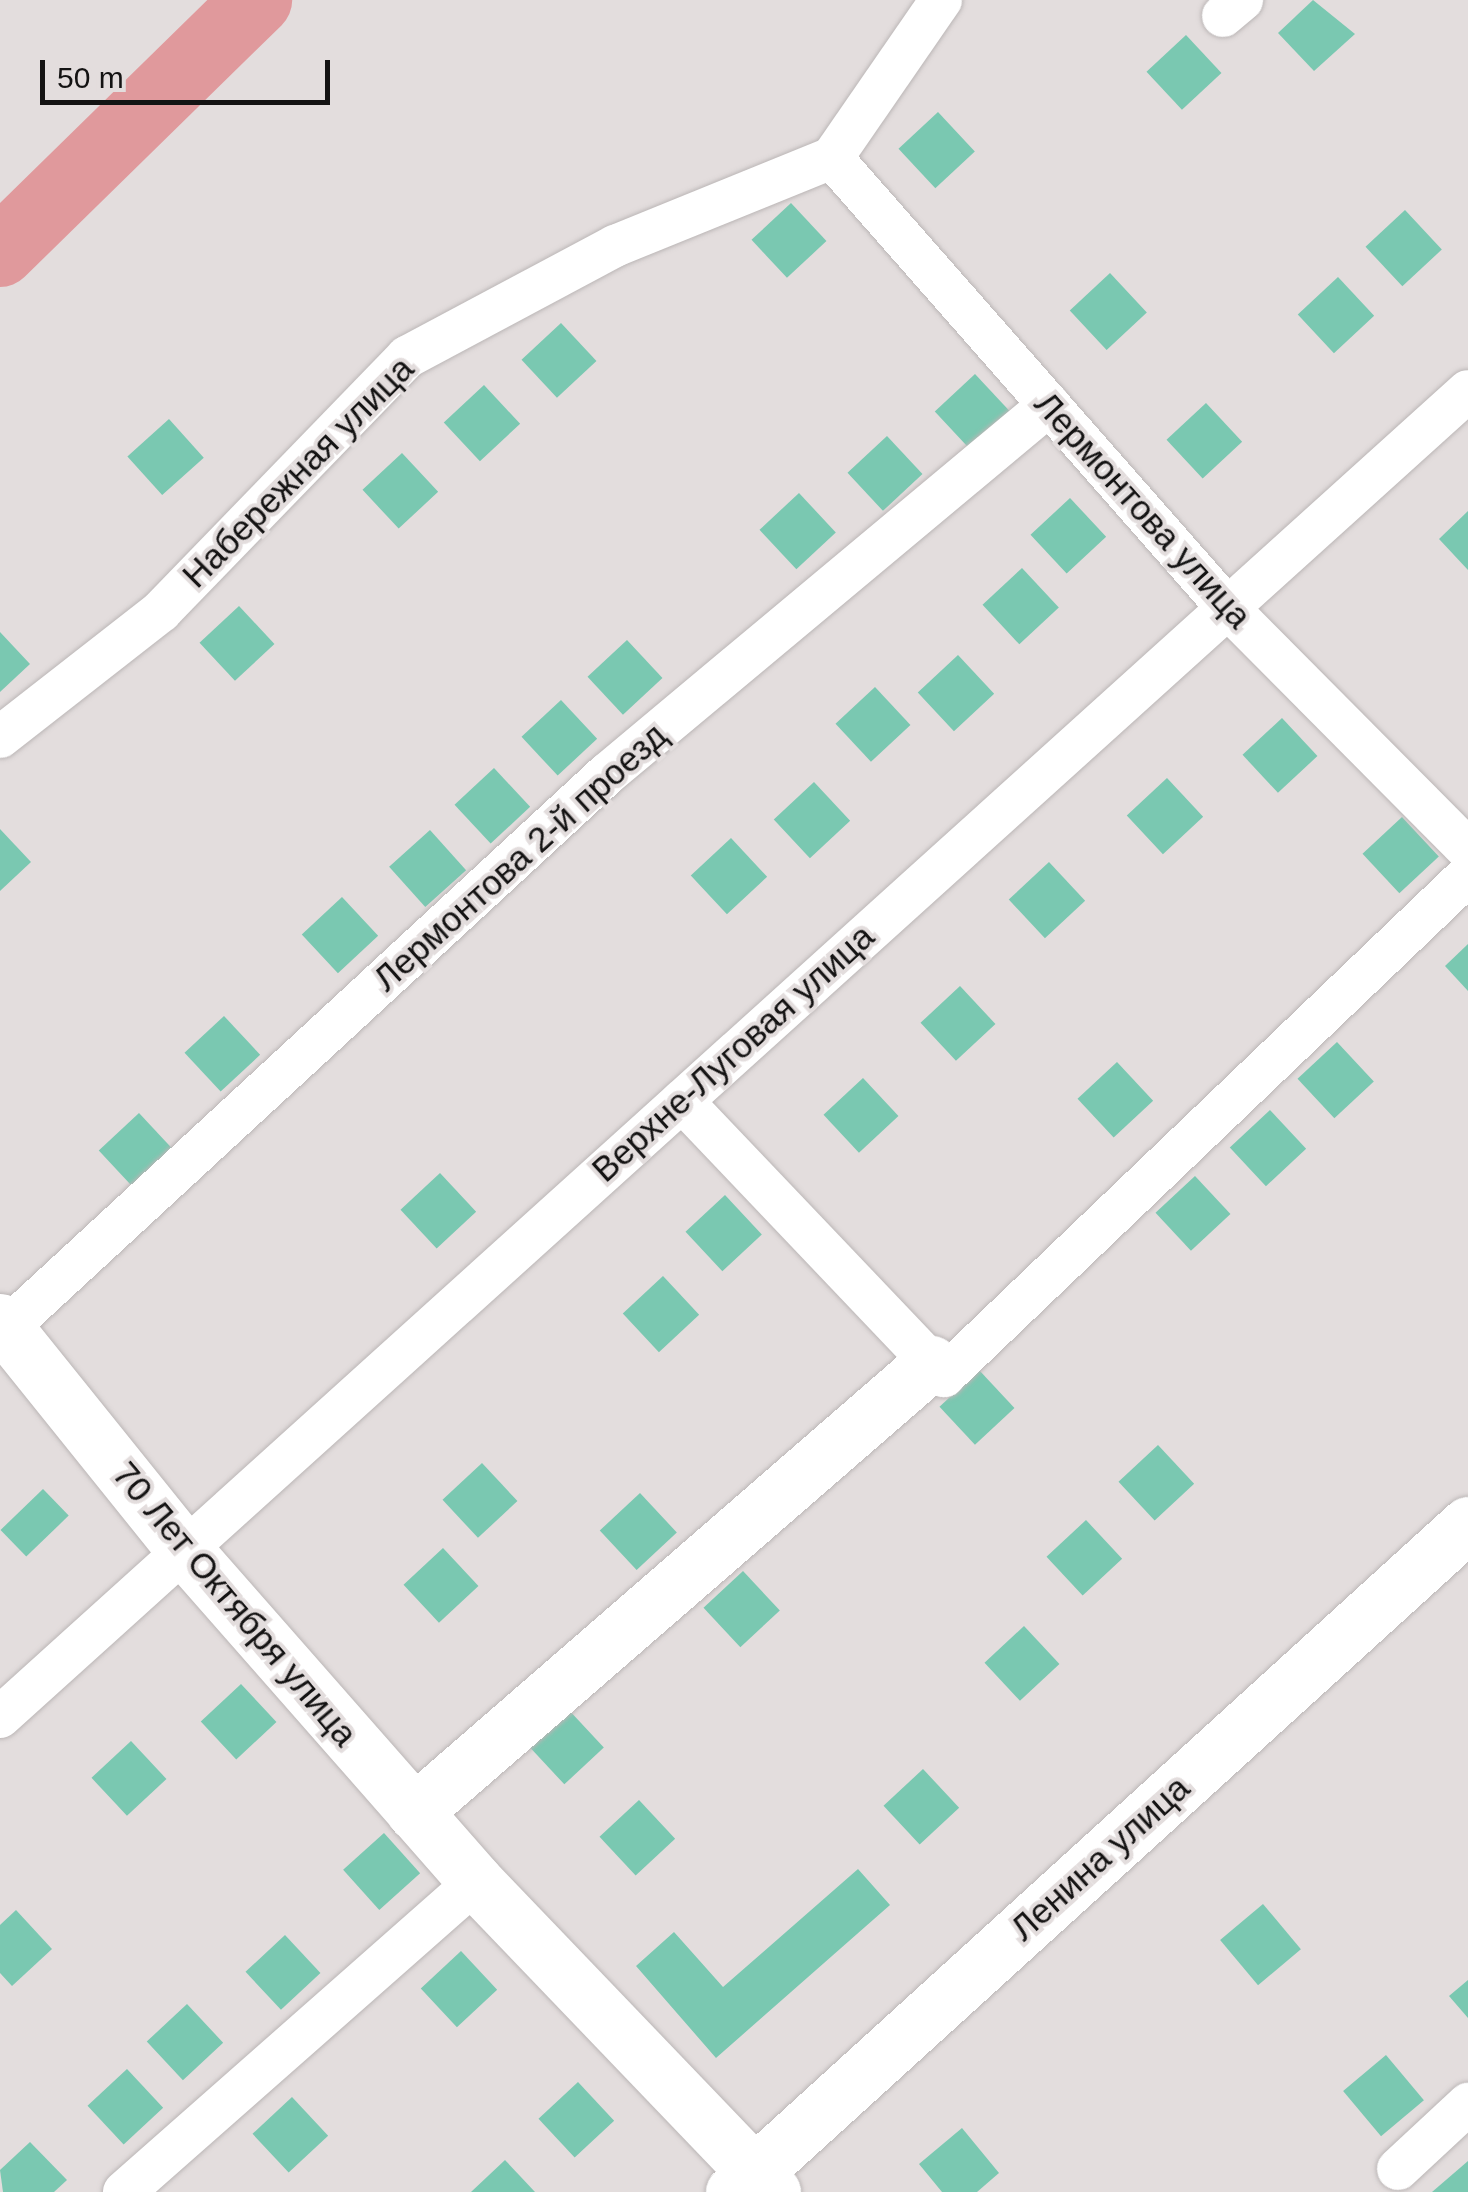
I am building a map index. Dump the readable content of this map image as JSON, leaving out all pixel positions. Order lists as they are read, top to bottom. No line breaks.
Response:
{"streets":{"street":["Набережная улица","Лермонтова улица","Лермонтова 2-й проезд","Верхне-Луговая улица","70 Лет Октября улица","Ленина улица"]},"crossings":[["Набережная улица","Лермонтова улица"],["Лермонтова улица","Лермонтова 2-й проезд"],["Лермонтова улица","Верхне-Луговая улица"],["Лермонтова 2-й проезд","70 Лет Октября улица"],["Верхне-Луговая улица","70 Лет Октября улица"],["70 Лет Октября улица","Ленина улица"]],"scale_bar":"50 m"}
